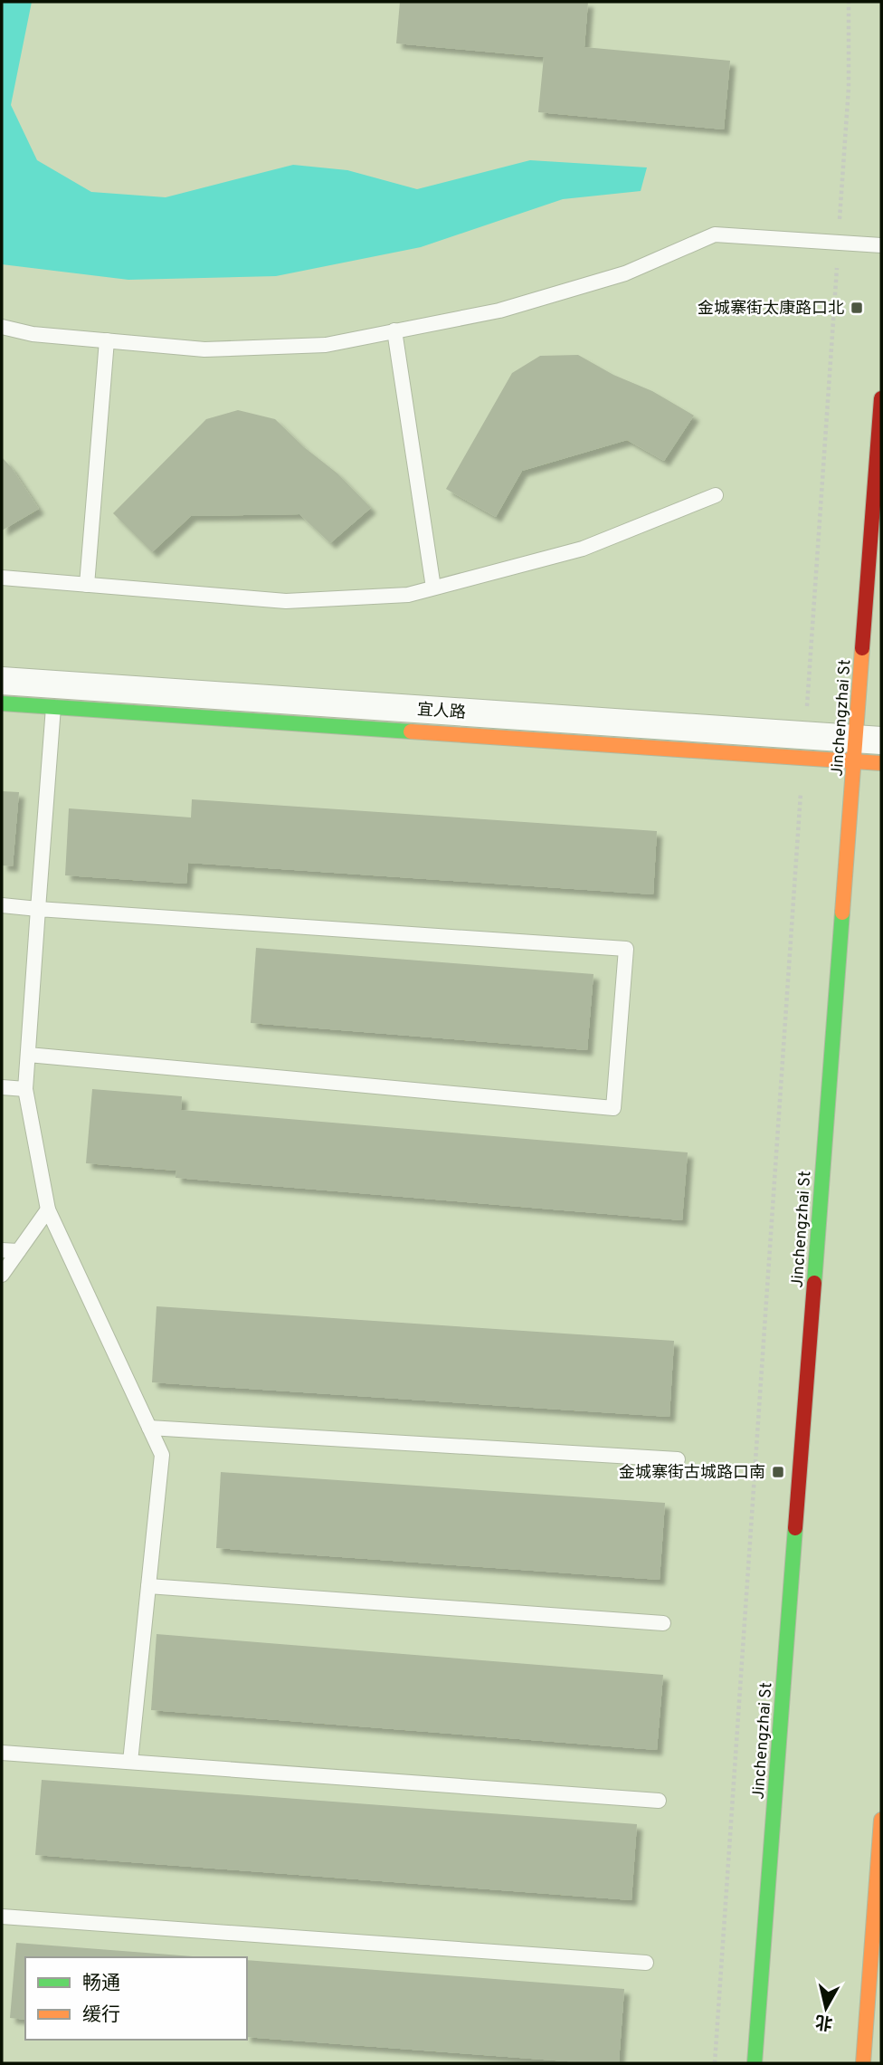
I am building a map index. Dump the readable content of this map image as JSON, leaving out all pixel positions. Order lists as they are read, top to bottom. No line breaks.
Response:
{"streets":{"main road":["宜人路","Jinchengzhai St"]},"crossings":[["宜人路","Jinchengzhai St"]],"places":{"transit":["金城寨街太康路口北","金城寨街古城路口南"]},"legend":["畅通","缓行"],"north":"bottom"}
